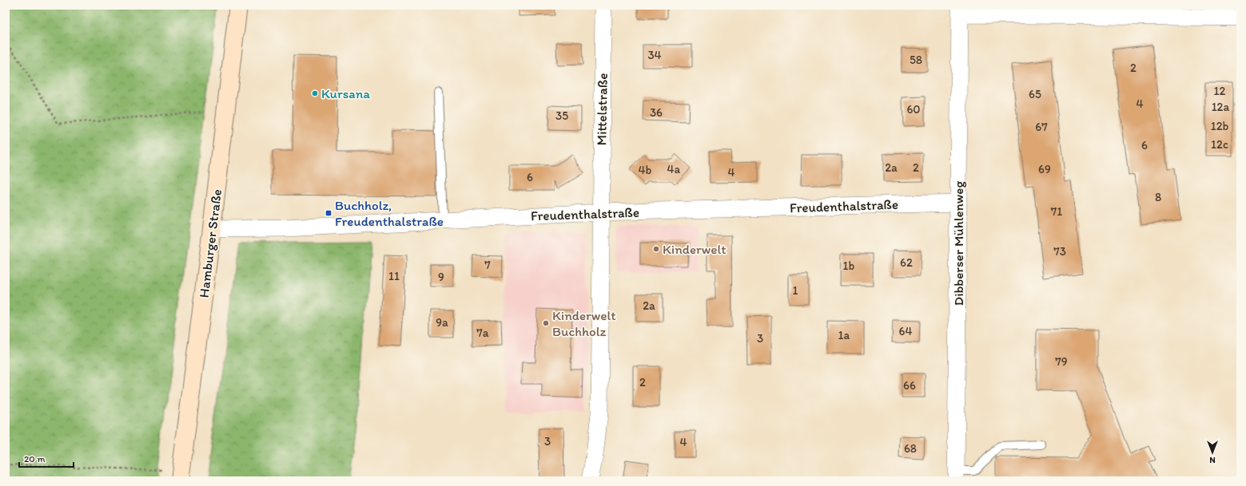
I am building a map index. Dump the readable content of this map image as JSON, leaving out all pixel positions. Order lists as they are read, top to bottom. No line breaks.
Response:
{"streets":{"main road":["Hamburger Straße"],"street":["Mittelstraße","Freudenthalstraße","Dibberser Mühlenweg"]},"crossings":[["Mittelstraße","Freudenthalstraße"],["Freudenthalstraße","Hamburger Straße"],["Freudenthalstraße","Dibberser Mühlenweg"]],"places":{"other":["Kursana","Kinderwelt","Kinderwelt Buchholz"],"transit":["Buchholz, Freudenthalstraße"]},"house_numbers":["34","58","2","12","65","4","12a","60","36","35","12b","67","12c","6","2a","2","4a","69","4b","4","6","8","71","73","62","7","1b","11","9","1","2a","9a","64","7a","1a","3","79","2","66","3","4","68"],"scale_bar":"20 m","north":"bottom"}
